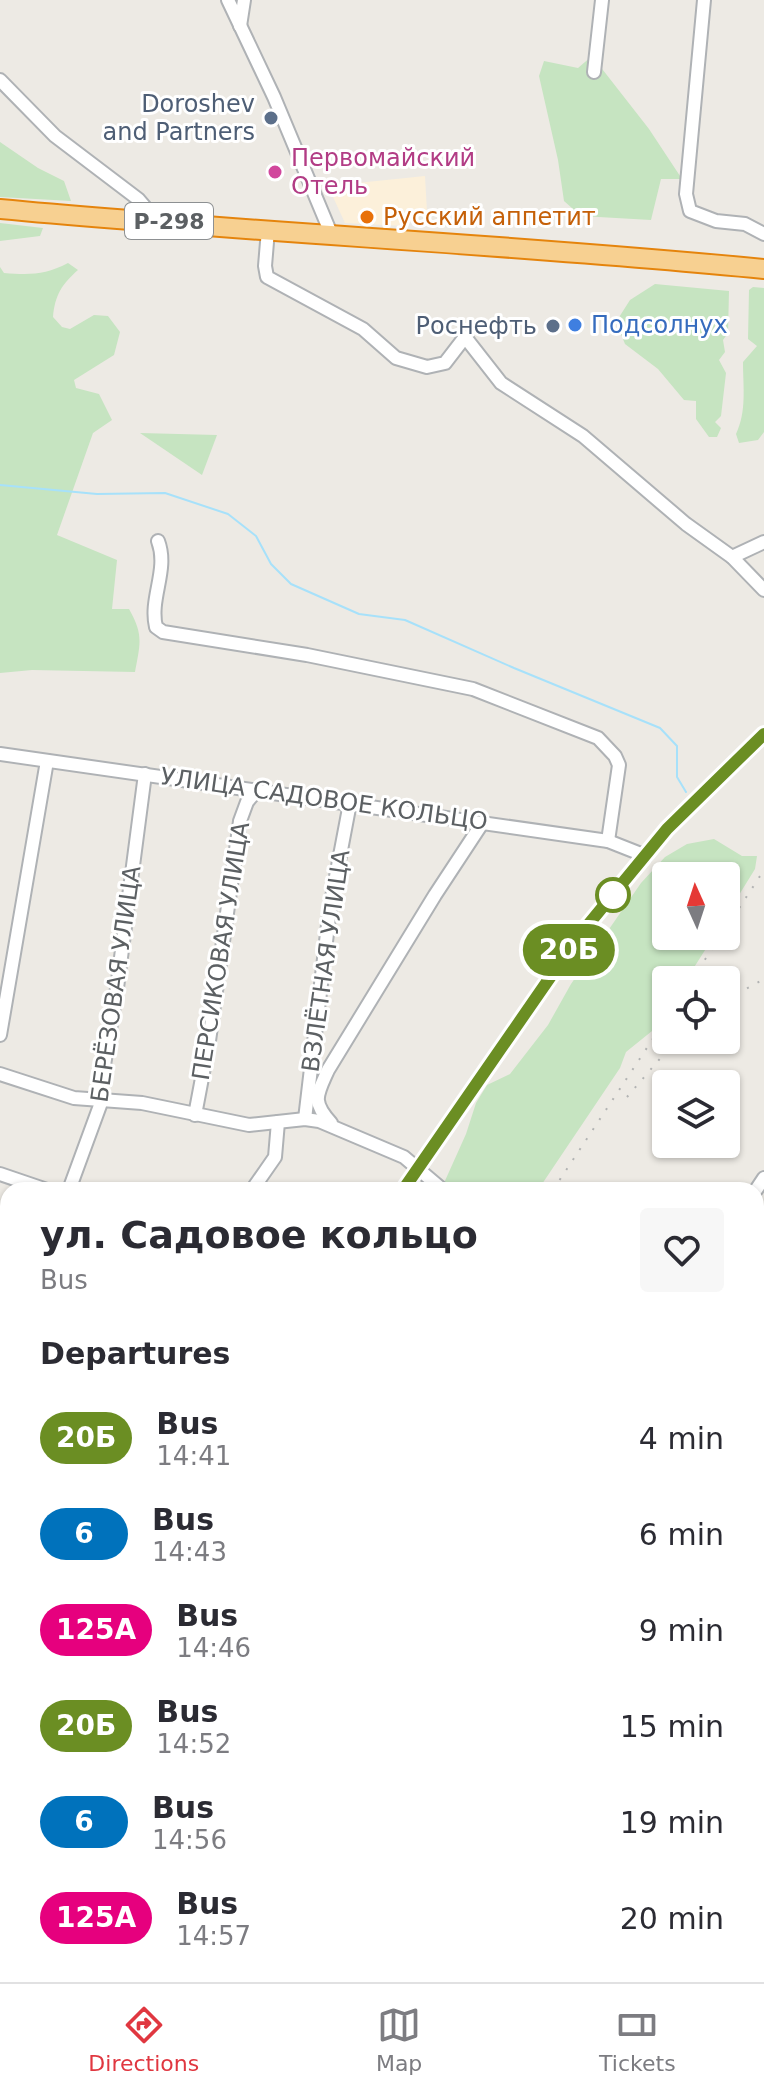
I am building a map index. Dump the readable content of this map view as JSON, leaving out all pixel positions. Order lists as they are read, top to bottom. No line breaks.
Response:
{"streets":{"highway":["Р-298"],"street":["УЛИЦА САДОВОЕ КОЛЬЦО","ПЕРСИКОВАЯ УЛИЦА","ВЗЛЁТНАЯ УЛИЦА","БЕРЁЗОВАЯ УЛИЦА"]},"crossings":[["УЛИЦА САДОВОЕ КОЛЬЦО","ПЕРСИКОВАЯ УЛИЦА"],["УЛИЦА САДОВОЕ КОЛЬЦО","ВЗЛЁТНАЯ УЛИЦА"],["УЛИЦА САДОВОЕ КОЛЬЦО","БЕРЁЗОВАЯ УЛИЦА"]],"places":["Doroshev and Partners","Первомайский Отель","Русский аппетит","Подсолнух","Роснефть"],"lines":["bus line 20Б"],"north":"top","page":{"on_map":"20Б","heading":[["ул. Садовое кольцо","Bus"],"Departures"],"list":[{"mark":"20Б","name":"Bus","note":"14:41","value":"4 min"},{"mark":"6","name":"Bus","note":"14:43","value":"6 min"},{"mark":"125А","name":"Bus","note":"14:46","value":"9 min"},{"mark":"20Б","name":"Bus","note":"14:52","value":"15 min"},{"mark":"6","name":"Bus","note":"14:56","value":"19 min"},{"mark":"125А","name":"Bus","note":"14:57","value":"20 min"}],"tabs":["Directions","Map","Tickets"]}}
